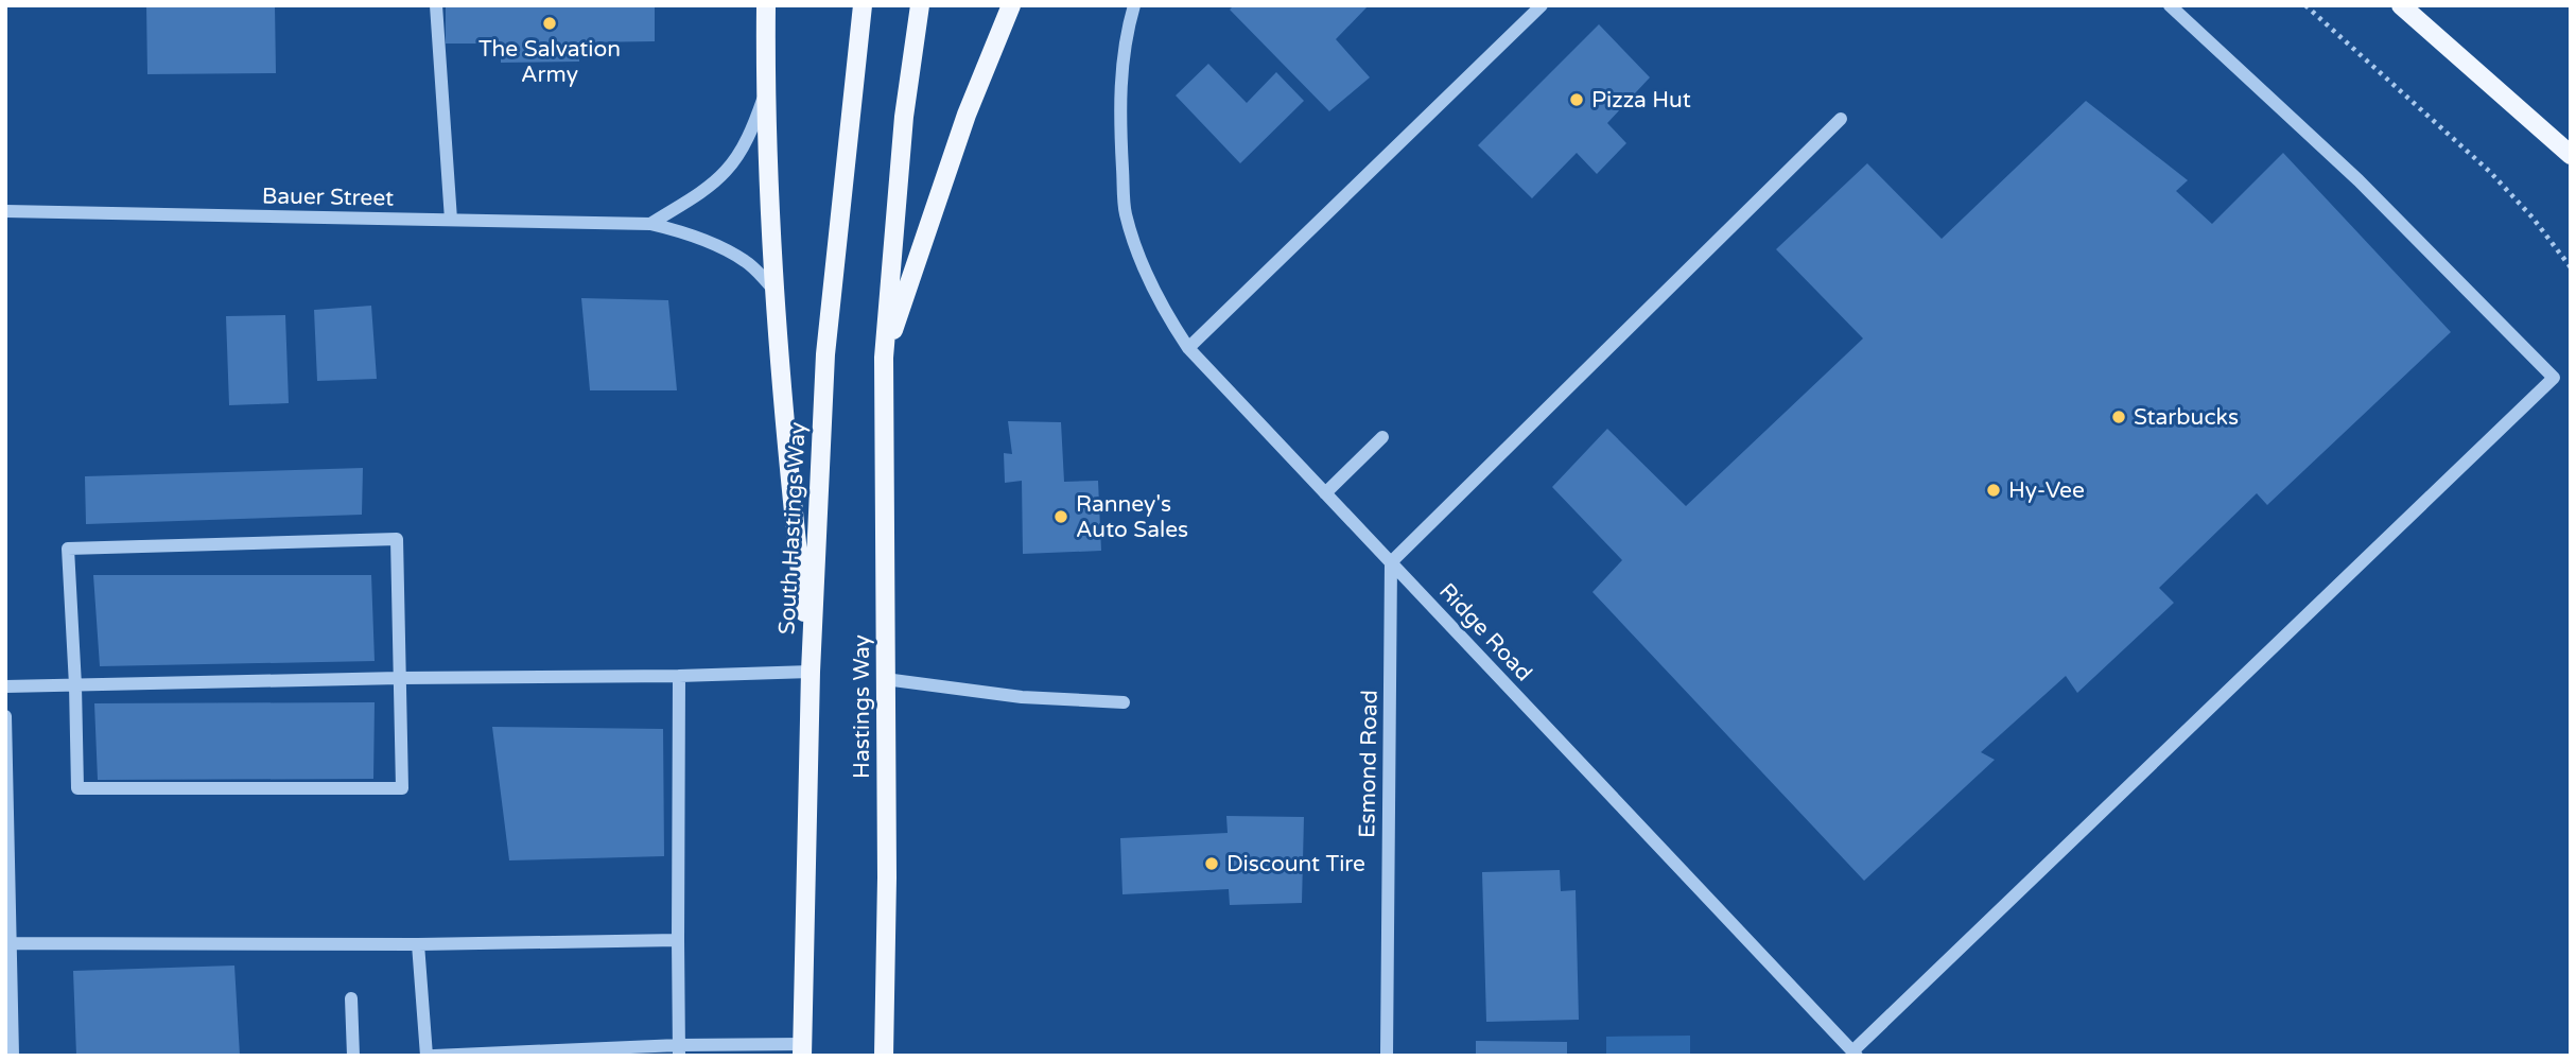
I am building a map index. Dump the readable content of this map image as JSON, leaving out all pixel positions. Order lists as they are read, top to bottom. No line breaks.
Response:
{"streets":{"main road":["South Hastings Way","Hastings Way"],"street":["Bauer Street","Ridge Road","Esmond Road"]},"crossings":[["Ridge Road","Esmond Road"]],"places":["The Salvation Army","Pizza Hut","Starbucks","Hy-Vee","Ranney's Auto Sales","Discount Tire"]}
